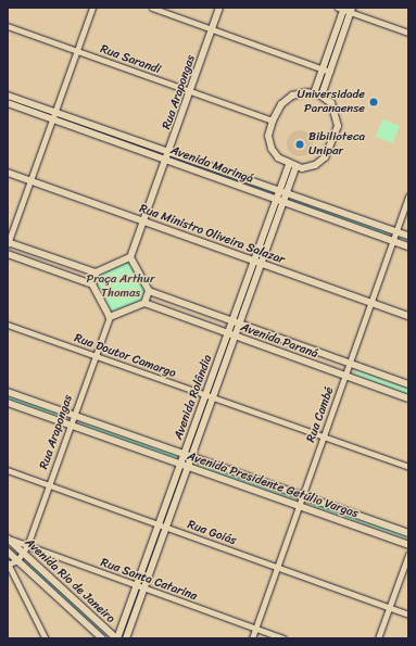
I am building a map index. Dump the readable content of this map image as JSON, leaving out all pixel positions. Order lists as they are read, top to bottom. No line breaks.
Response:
{"streets":{"street":["Rua Sarandi","Rua Arapongas","Avenida Maringá","Rua Ministro Oliveira Salazar","Avenida Paraná","Rua Doutor Camargo","Avenida Rolândia","Rua Cambé","Avenida Presidente Getúlio Vargas","Rua Goiás","Rua Santa Catarina","Avenida Rio de Janeiro"]},"crossings":[["Rua Sarandi","Rua Arapongas"],["Rua Sarandi","Avenida Rolândia"],["Rua Arapongas","Avenida Maringá"],["Rua Arapongas","Rua Ministro Oliveira Salazar"],["Rua Arapongas","Rua Doutor Camargo"],["Rua Arapongas","Avenida Presidente Getúlio Vargas"],["Rua Arapongas","Rua Goiás"],["Rua Arapongas","Rua Santa Catarina"],["Rua Arapongas","Avenida Rio de Janeiro"],["Avenida Maringá","Avenida Rolândia"],["Avenida Maringá","Rua Cambé"],["Rua Ministro Oliveira Salazar","Avenida Rolândia"],["Rua Ministro Oliveira Salazar","Rua Cambé"],["Avenida Paraná","Avenida Rolândia"],["Avenida Paraná","Rua Cambé"],["Rua Doutor Camargo","Avenida Rolândia"],["Rua Doutor Camargo","Rua Cambé"],["Avenida Rolândia","Avenida Presidente Getúlio Vargas"],["Avenida Rolândia","Rua Goiás"],["Avenida Rolândia","Rua Santa Catarina"],["Avenida Rolândia","Avenida Rio de Janeiro"],["Rua Cambé","Avenida Presidente Getúlio Vargas"],["Rua Cambé","Rua Goiás"],["Rua Cambé","Rua Santa Catarina"],["Rua Santa Catarina","Avenida Rio de Janeiro"]],"parks":["Praça Arthur Thomas"],"places":["Universidade Paranaense","Bibilioteca Unipar"]}
